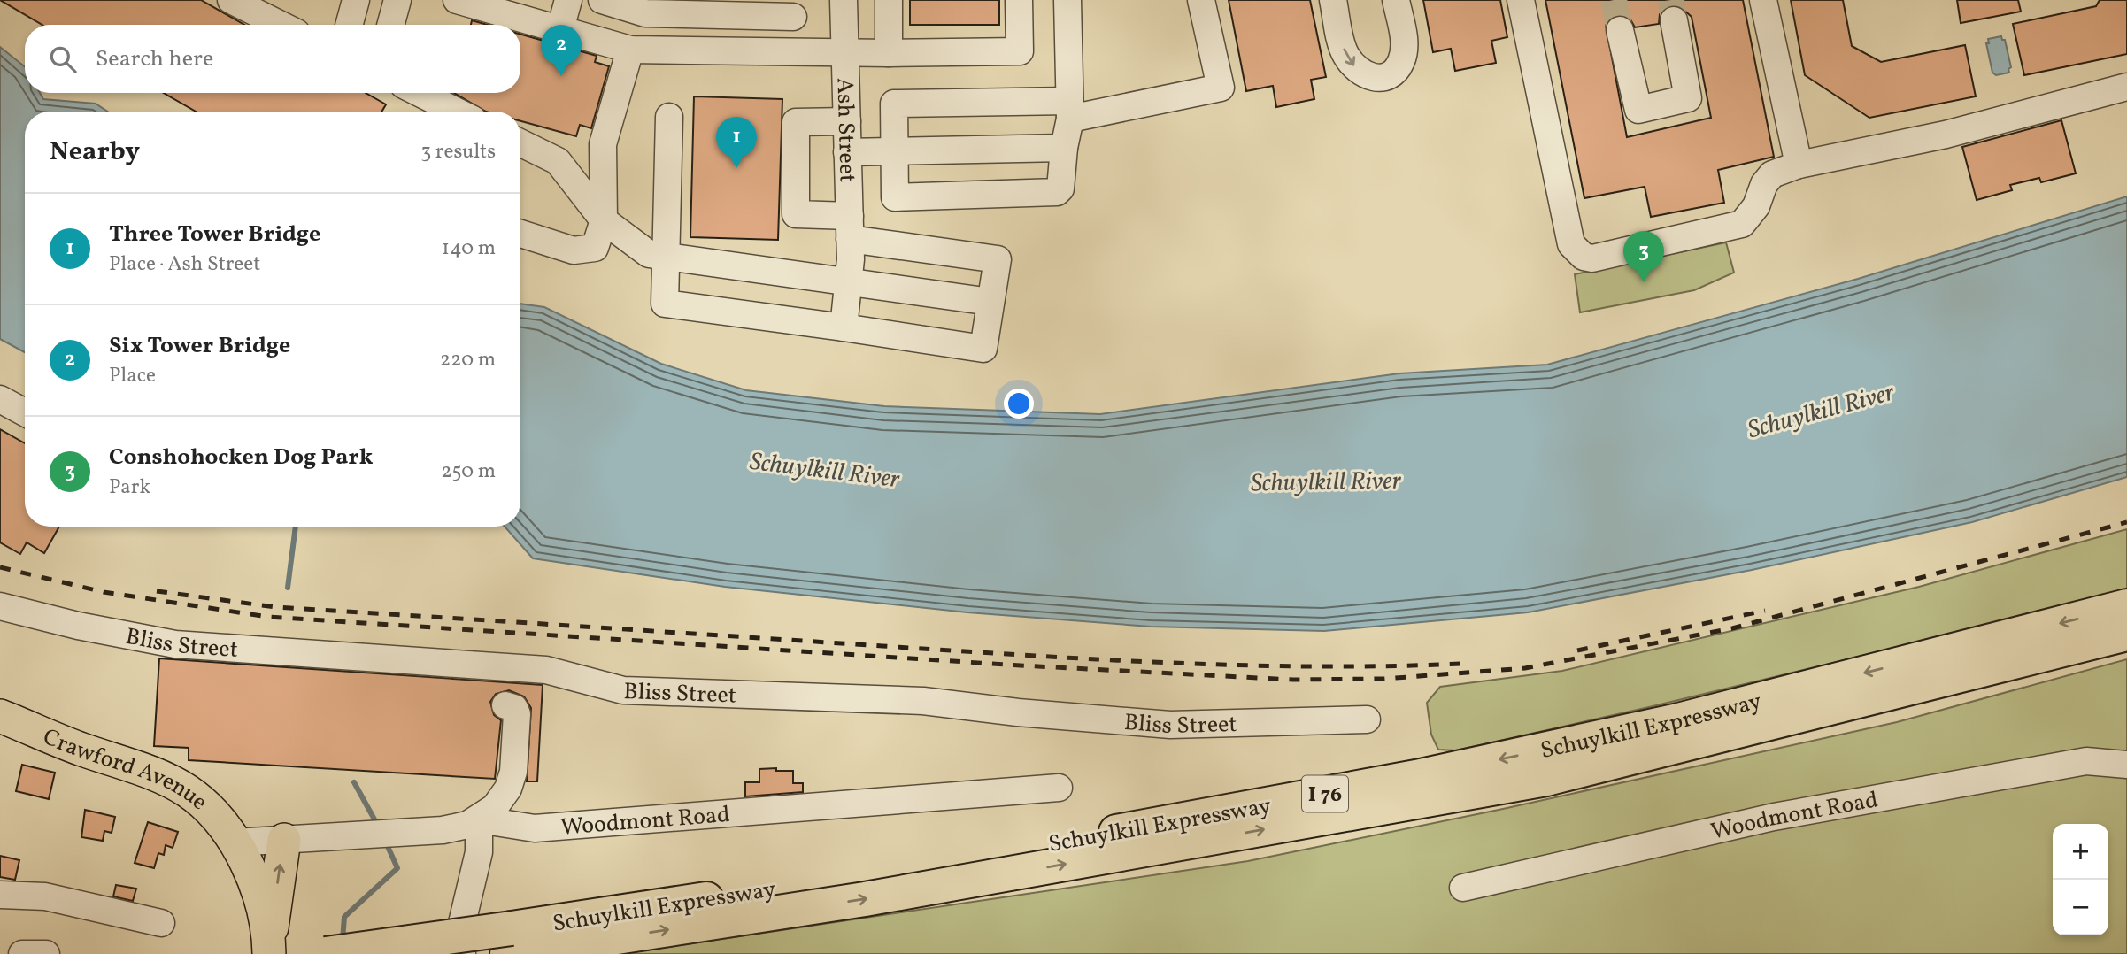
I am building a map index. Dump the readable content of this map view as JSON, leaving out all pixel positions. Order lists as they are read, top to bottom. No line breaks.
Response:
{"streets":{"highway":["Schuylkill Expressway","I 76"],"main road":["Crawford Avenue"],"street":["Ash Street","Bliss Street","Woodmont Road"]},"crossings":[["Crawford Avenue","Woodmont Road"]],"water":["Schuylkill River"],"page":{"pins":["2","1","3"],"search":"Search here","heading":["Nearby","3 results"],"list":[{"mark":"1","name":"Three Tower Bridge","note":"Place · Ash Street","value":"140 m"},{"mark":"2","name":"Six Tower Bridge","note":"Place","value":"220 m"},{"mark":"3","name":"Conshohocken Dog Park","note":"Park","value":"250 m"}],"map_buttons":["+","−"]}}
